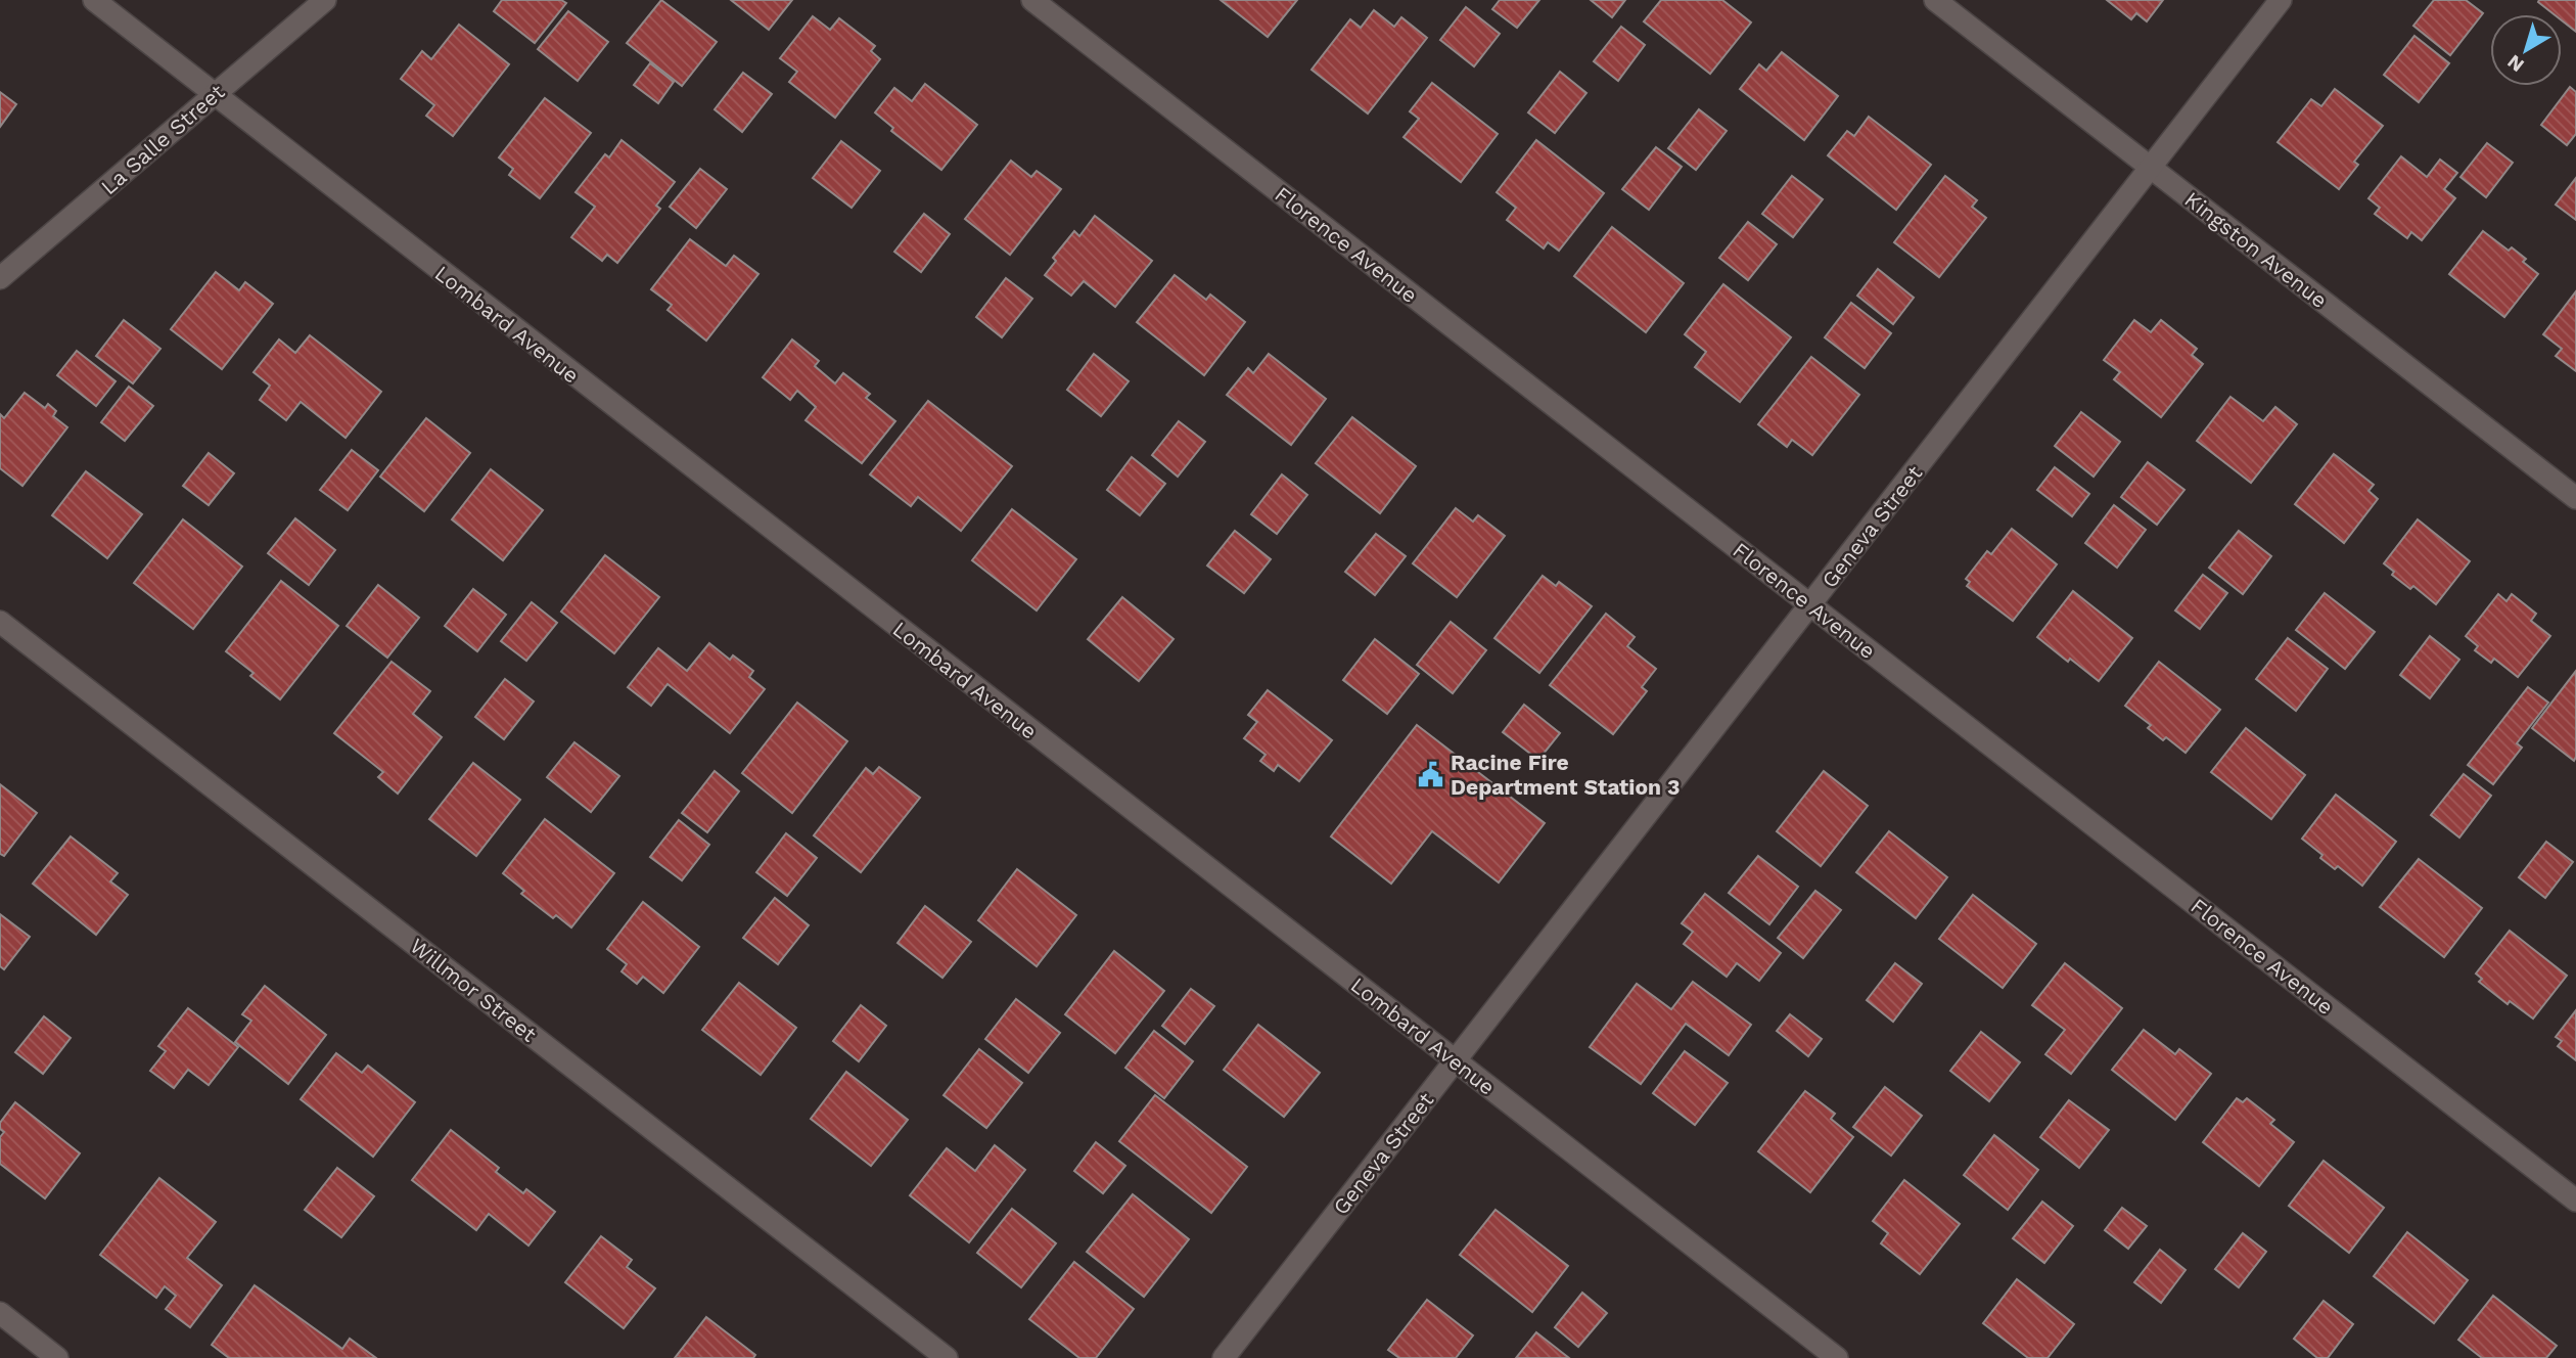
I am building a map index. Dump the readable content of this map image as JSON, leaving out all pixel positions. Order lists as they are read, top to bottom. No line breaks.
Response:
{"streets":{"street":["La Salle Street","Florence Avenue","Kingston Avenue","Lombard Avenue","Geneva Street","Willmor Street"]},"crossings":[["La Salle Street","Lombard Avenue"],["Florence Avenue","Geneva Street"],["Kingston Avenue","Geneva Street"],["Lombard Avenue","Geneva Street"]],"places":{"public building":["Racine Fire Department Station 3"]},"north":"bottom left"}
